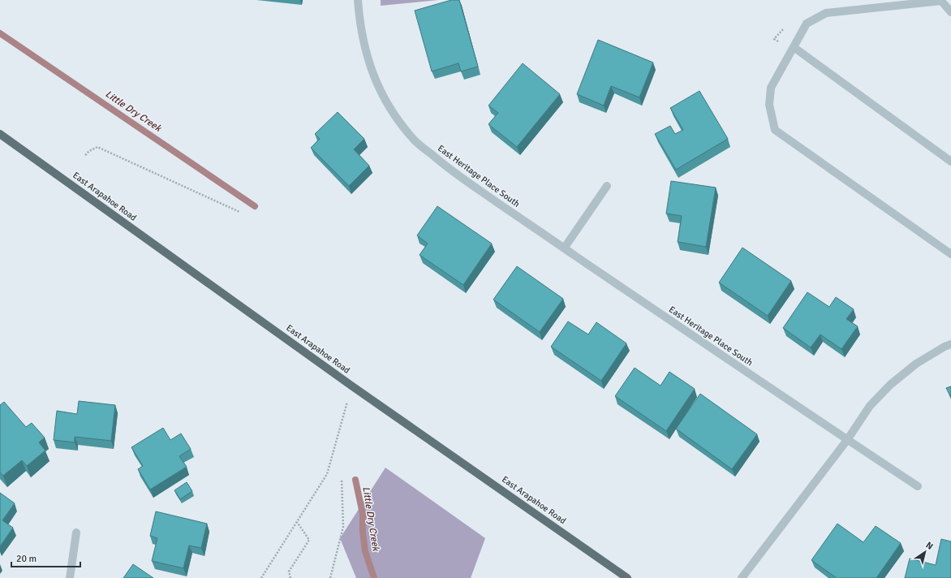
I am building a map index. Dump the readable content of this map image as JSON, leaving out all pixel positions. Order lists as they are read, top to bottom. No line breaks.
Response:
{"streets":{"main road":["East Arapahoe Road"],"street":["East Heritage Place South"]},"water":["Little Dry Creek"],"scale_bar":"20 m","north":"top right"}
